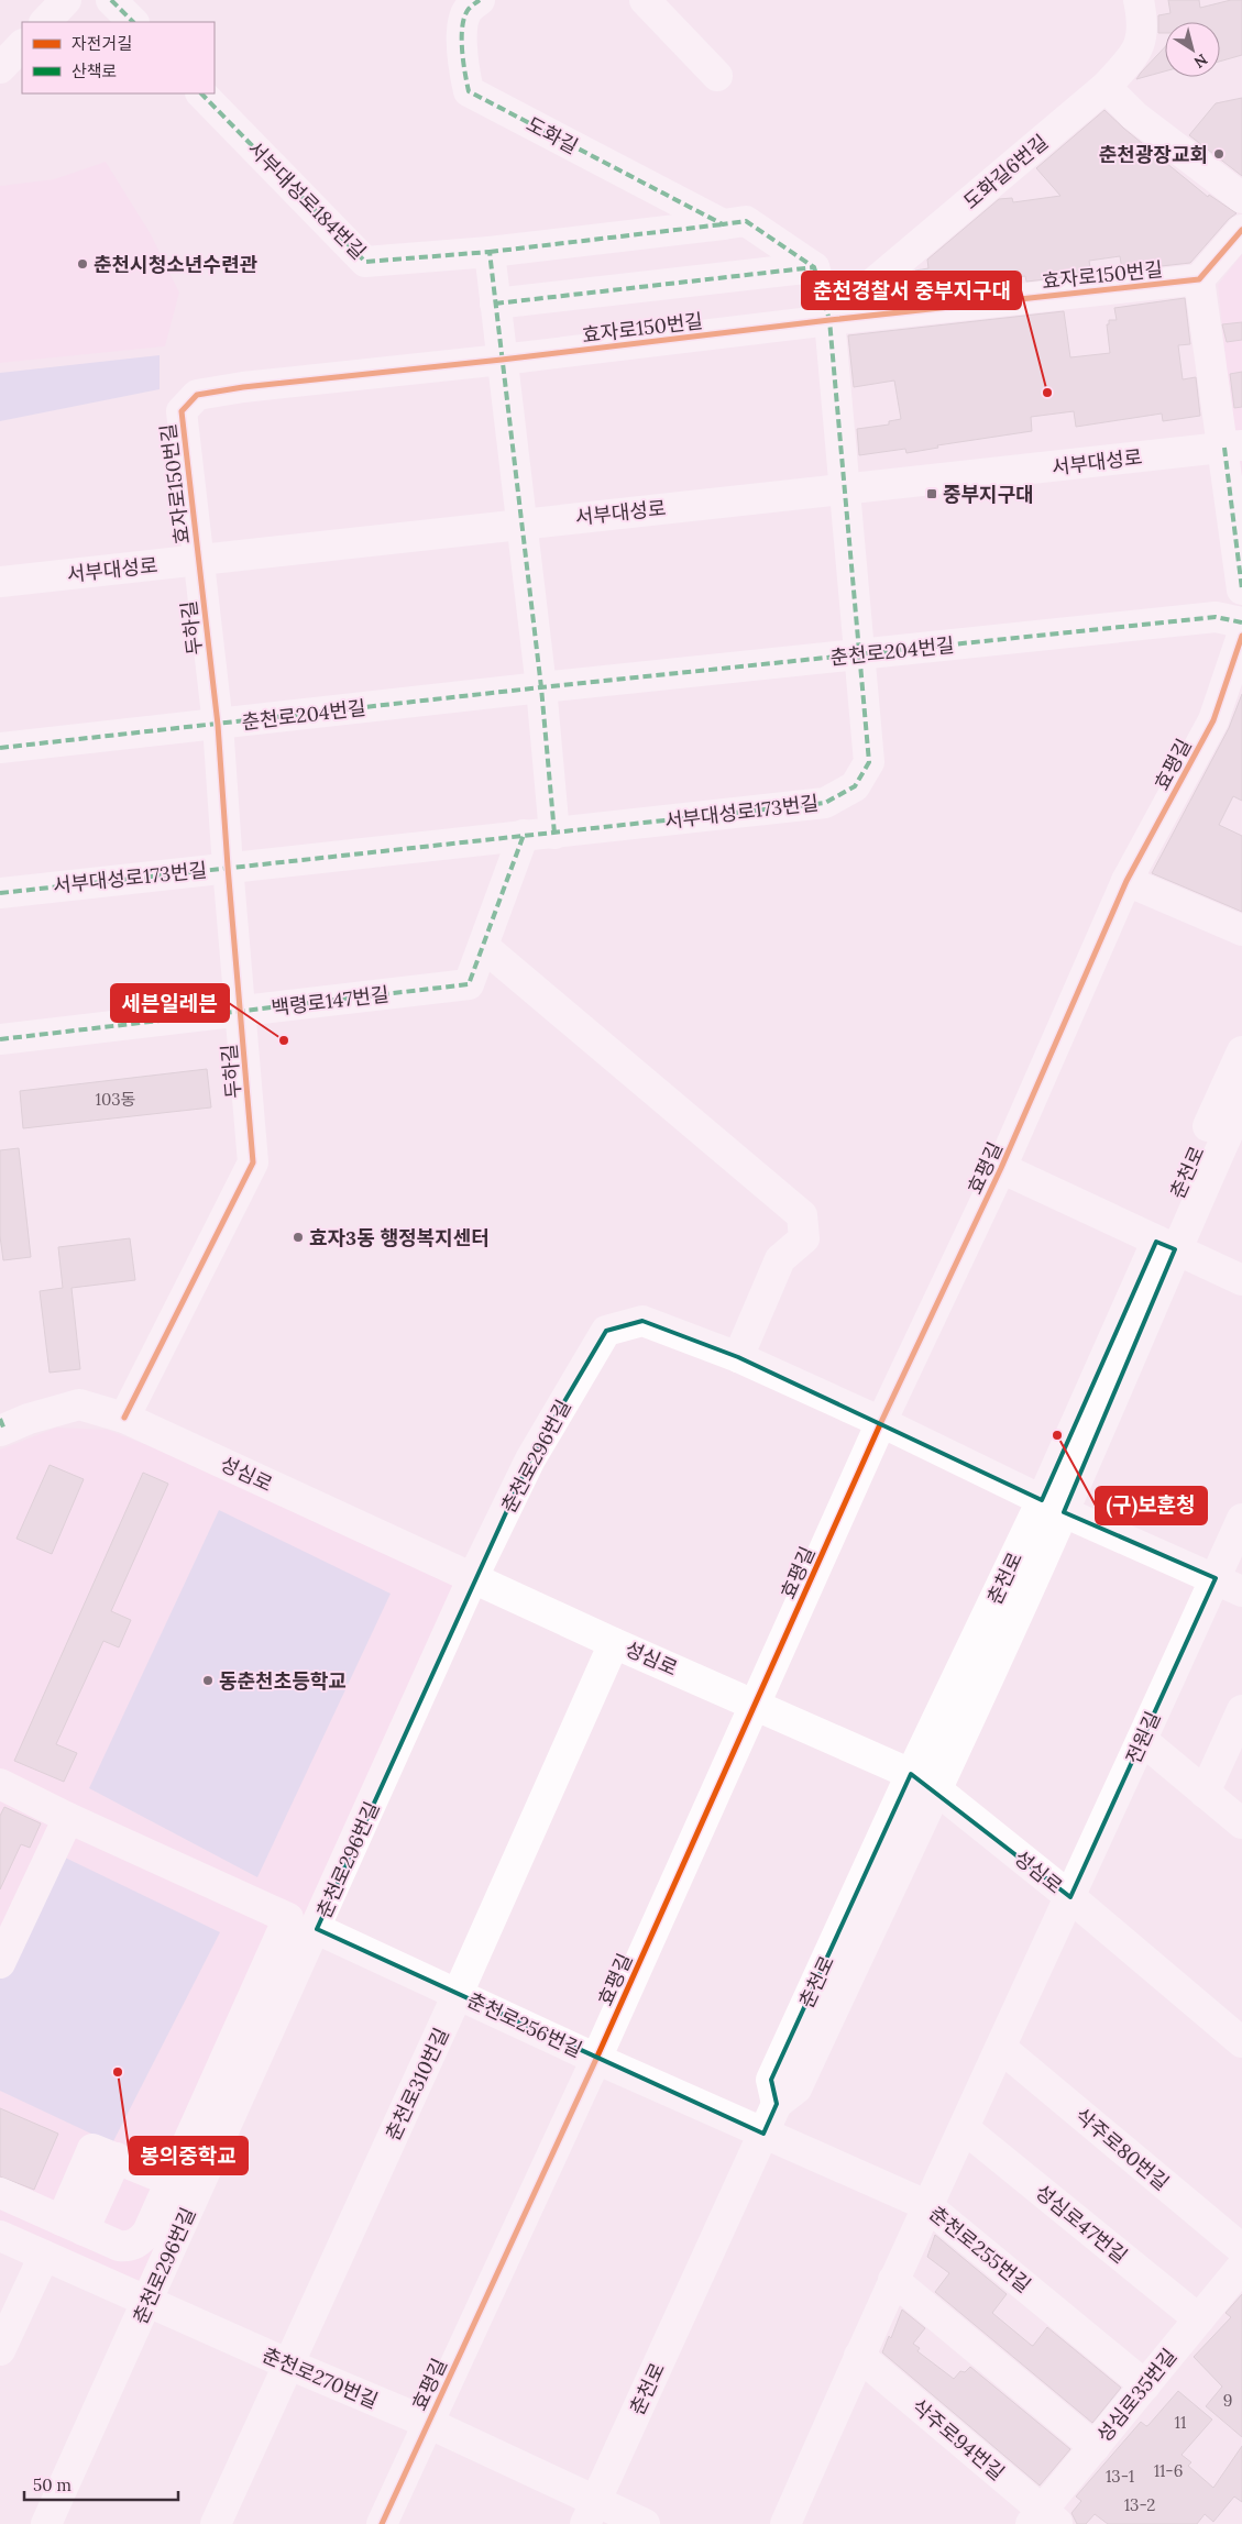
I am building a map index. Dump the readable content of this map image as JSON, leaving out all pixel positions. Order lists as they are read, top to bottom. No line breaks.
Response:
{"streets":{"street":["도화길","도화길6번길","서부대성로184번길","효자로150번길","서부대성로","두하길","춘천로204번길","효평길","서부대성로173번길","백령로147번길","춘천로","춘천로296번길","성심로","전원길","춘천로256번길","춘천로310번길","삭주로80번길","성심로47번길","춘천로255번길","춘천로270번길","성심로35번길","삭주로94번길"]},"crossings":[["도화길","서부대성로184번길"],["도화길6번길","효자로150번길"],["효자로150번길","서부대성로"],["효자로150번길","두하길"],["서부대성로","두하길"],["서부대성로","서부대성로173번길"],["두하길","춘천로204번길"],["두하길","서부대성로173번길"],["두하길","백령로147번길"],["두하길","성심로"],["춘천로204번길","서부대성로173번길"],["효평길","춘천로"],["효평길","성심로"],["효평길","춘천로256번길"],["효평길","춘천로270번길"],["서부대성로173번길","백령로147번길"],["춘천로","성심로"],["춘천로","춘천로256번길"],["춘천로","춘천로255번길"],["춘천로","춘천로270번길"],["춘천로296번길","성심로"],["춘천로296번길","춘천로256번길"],["춘천로296번길","춘천로270번길"],["성심로","전원길"],["성심로","춘천로310번길"],["춘천로256번길","춘천로310번길"],["춘천로256번길","춘천로255번길"],["춘천로310번길","춘천로270번길"],["성심로47번길","성심로35번길"],["춘천로255번길","성심로35번길"],["성심로35번길","삭주로94번길"]],"places":{"other":["춘천광장교회","춘천시청소년수련관","춘천경찰서 중부지구대","세븐일레븐","효자3동 행정복지센터","(구)보훈청","동춘천초등학교","봉의중학교"],"transit":["중부지구대"]},"house_numbers":["103동","9","11","11-6","13-1","13-2"],"legend":["자전거길","산책로"],"scale_bar":"50 m","north":"bottom right"}
